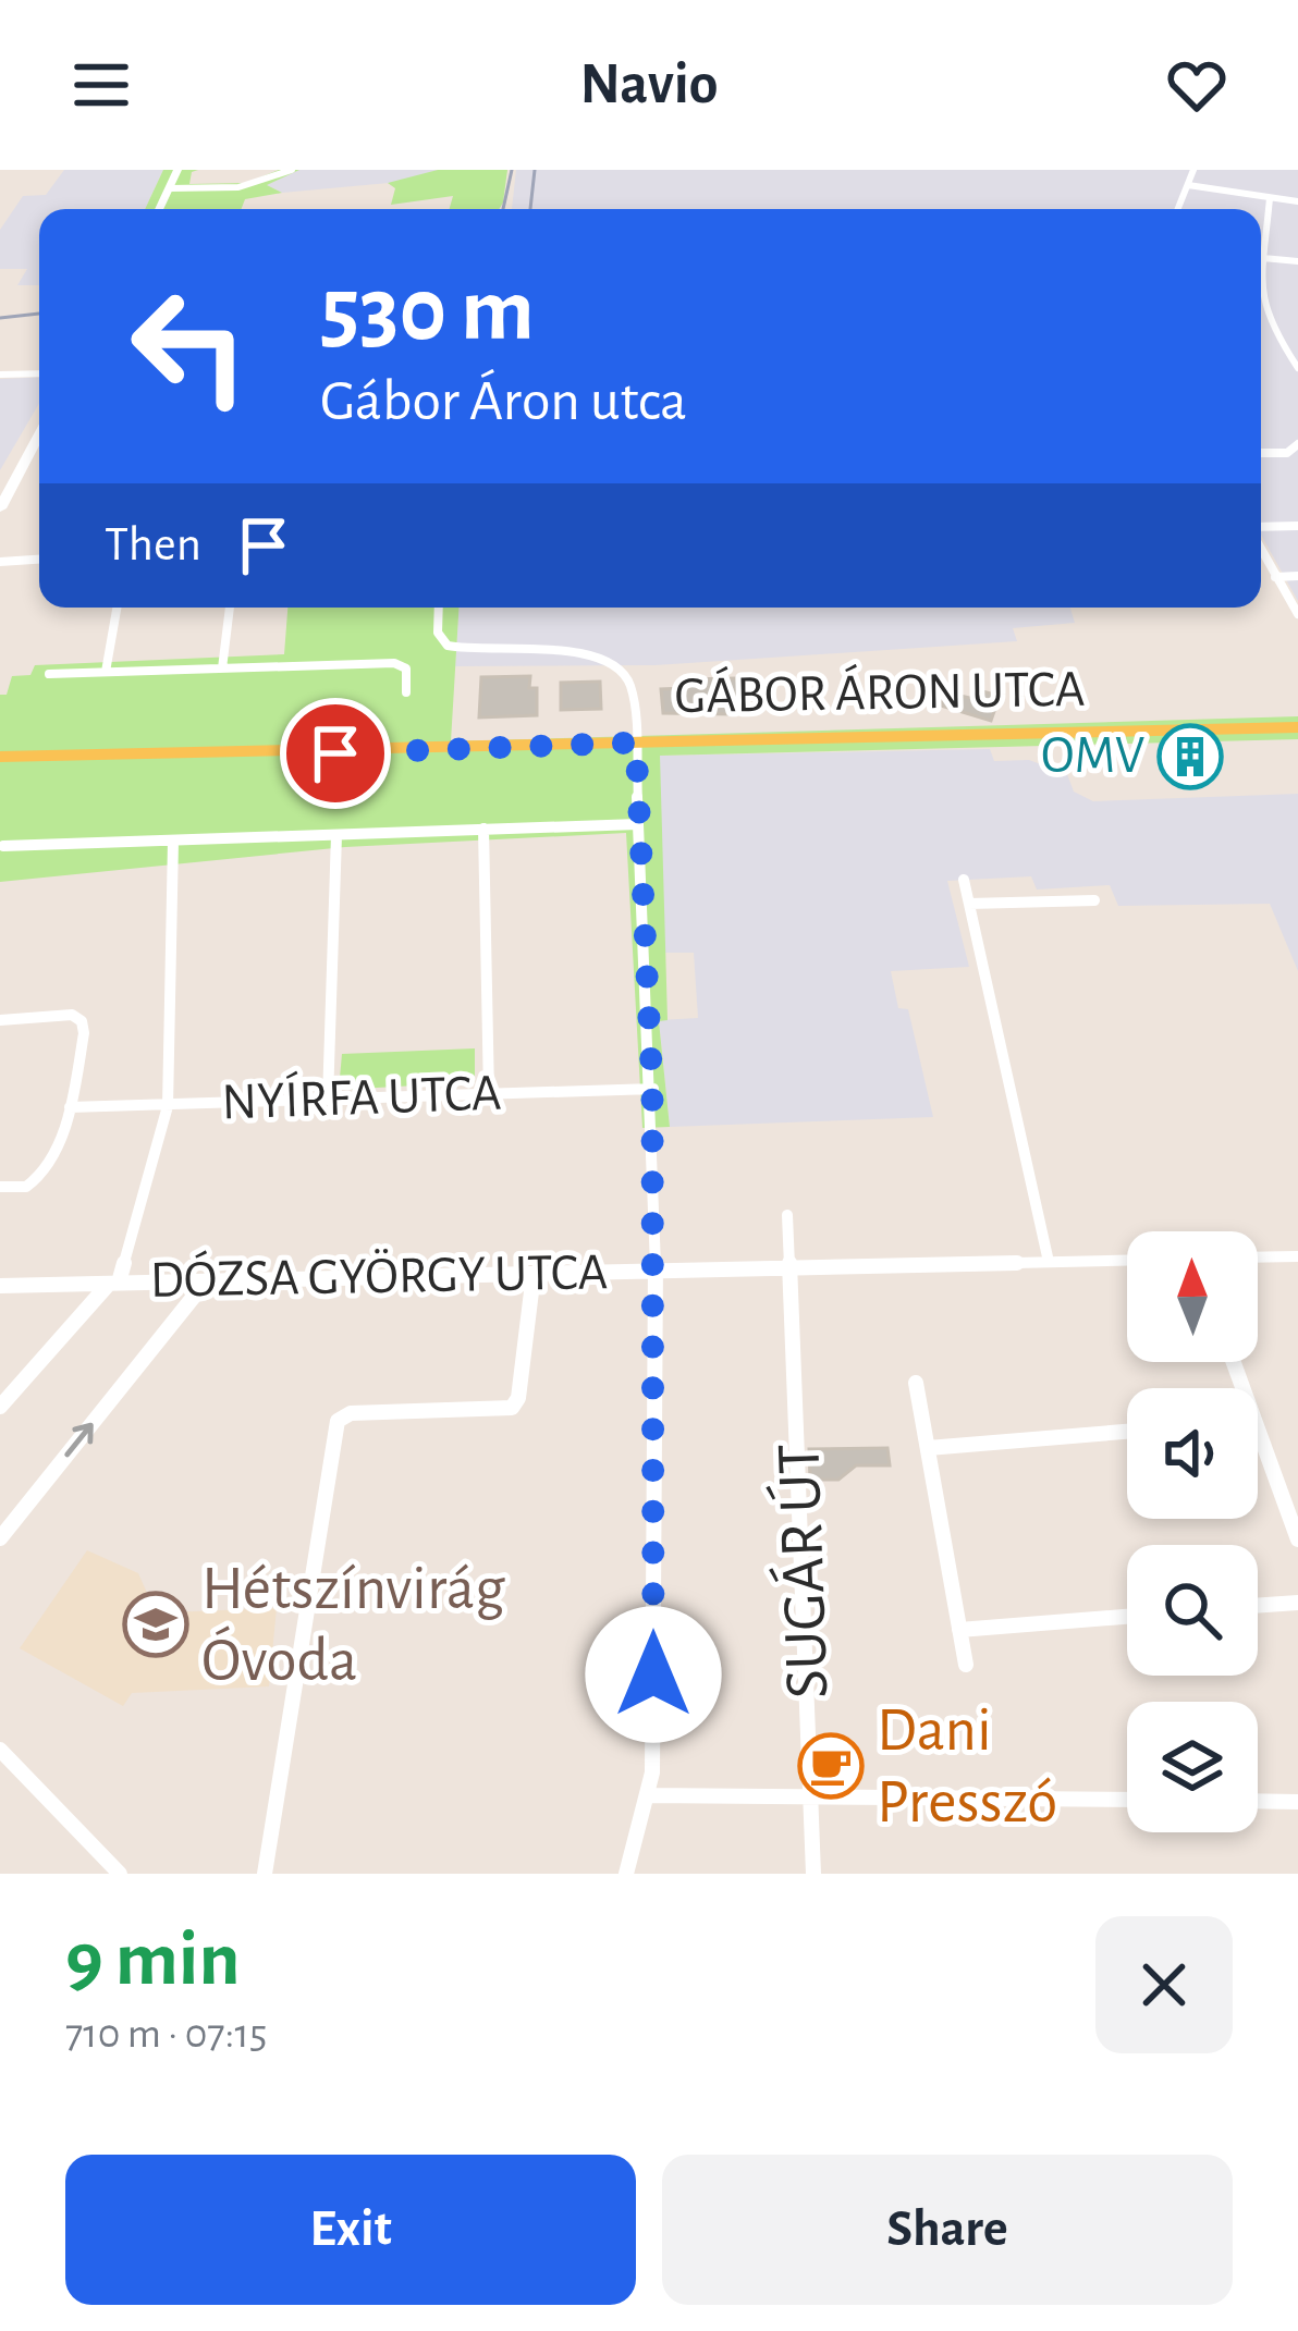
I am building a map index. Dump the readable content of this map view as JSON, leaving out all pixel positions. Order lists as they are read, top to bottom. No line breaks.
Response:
{"streets":{"main road":["GÁBOR ÁRON UTCA"],"street":["NYÍRFA UTCA","DÓZSA GYÖRGY UTCA","SUGÁR ÚT"]},"crossings":[["DÓZSA GYÖRGY UTCA","SUGÁR ÚT"]],"places":{"building":["OMV"],"school or university":["Hétszínvirág Óvoda"],"cafe":["Dani Presszó"]},"north":"top","page":{"header":"Navio","turn":["530 m","Gábor Áron utca"],"then":"Then","heading":["9 min","710 m · 07:15"],"buttons":["Exit","Share"]}}
